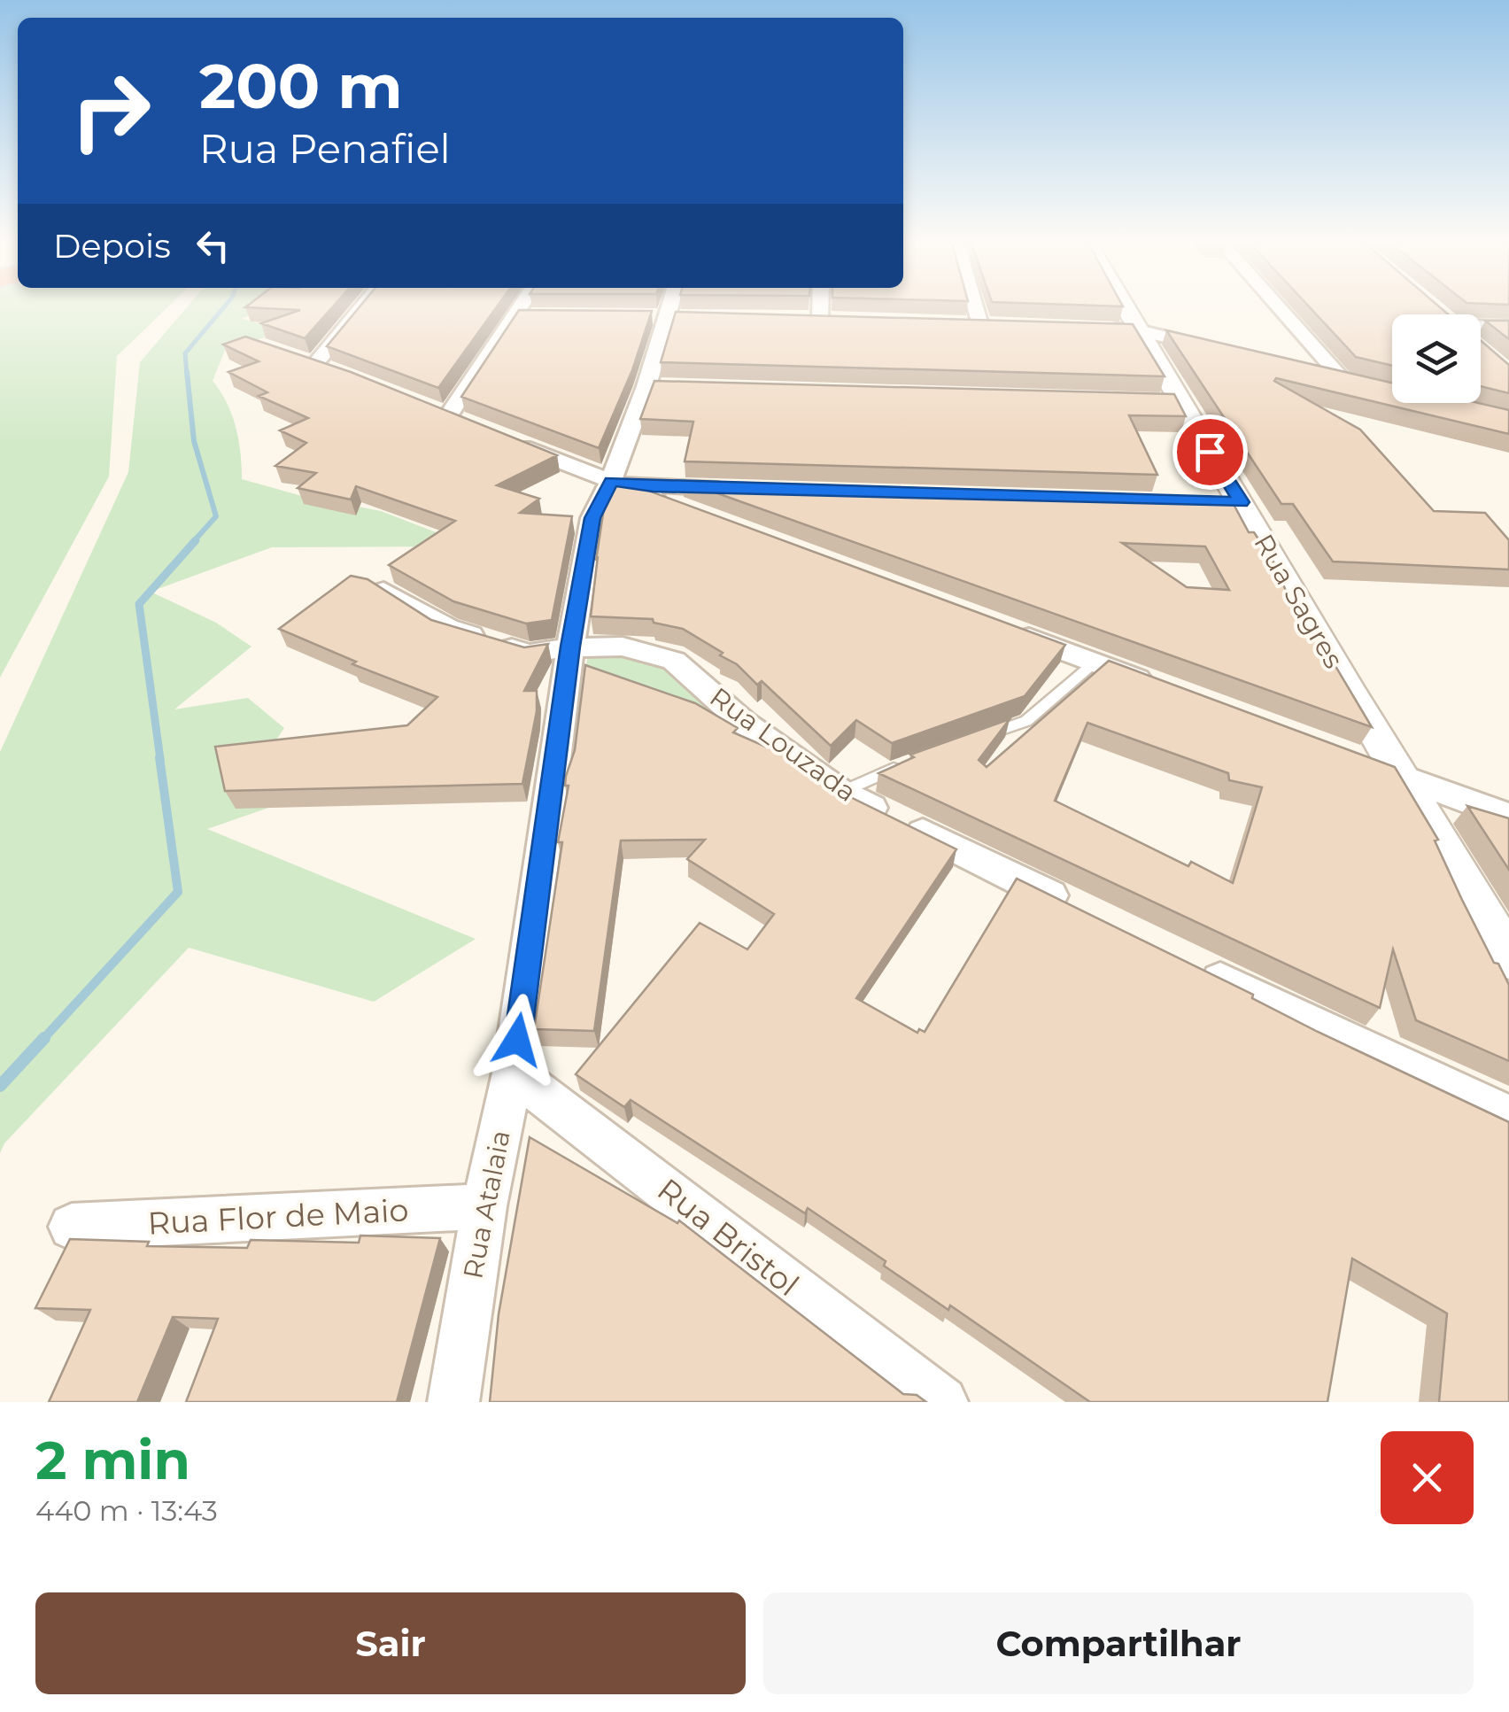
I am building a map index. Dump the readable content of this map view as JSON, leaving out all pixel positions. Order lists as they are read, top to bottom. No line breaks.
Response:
{"streets":{"street":["Rua Sagres","Rua Louzada","Rua Atalaia","Rua Flor de Maio","Rua Bristol"]},"crossings":[["Rua Louzada","Rua Atalaia"],["Rua Atalaia","Rua Flor de Maio"],["Rua Atalaia","Rua Bristol"]],"page":{"turn":["200 m","Rua Penafiel"],"then":"Depois","heading":["2 min","440 m · 13:43"],"buttons":["Sair","Compartilhar"]}}
